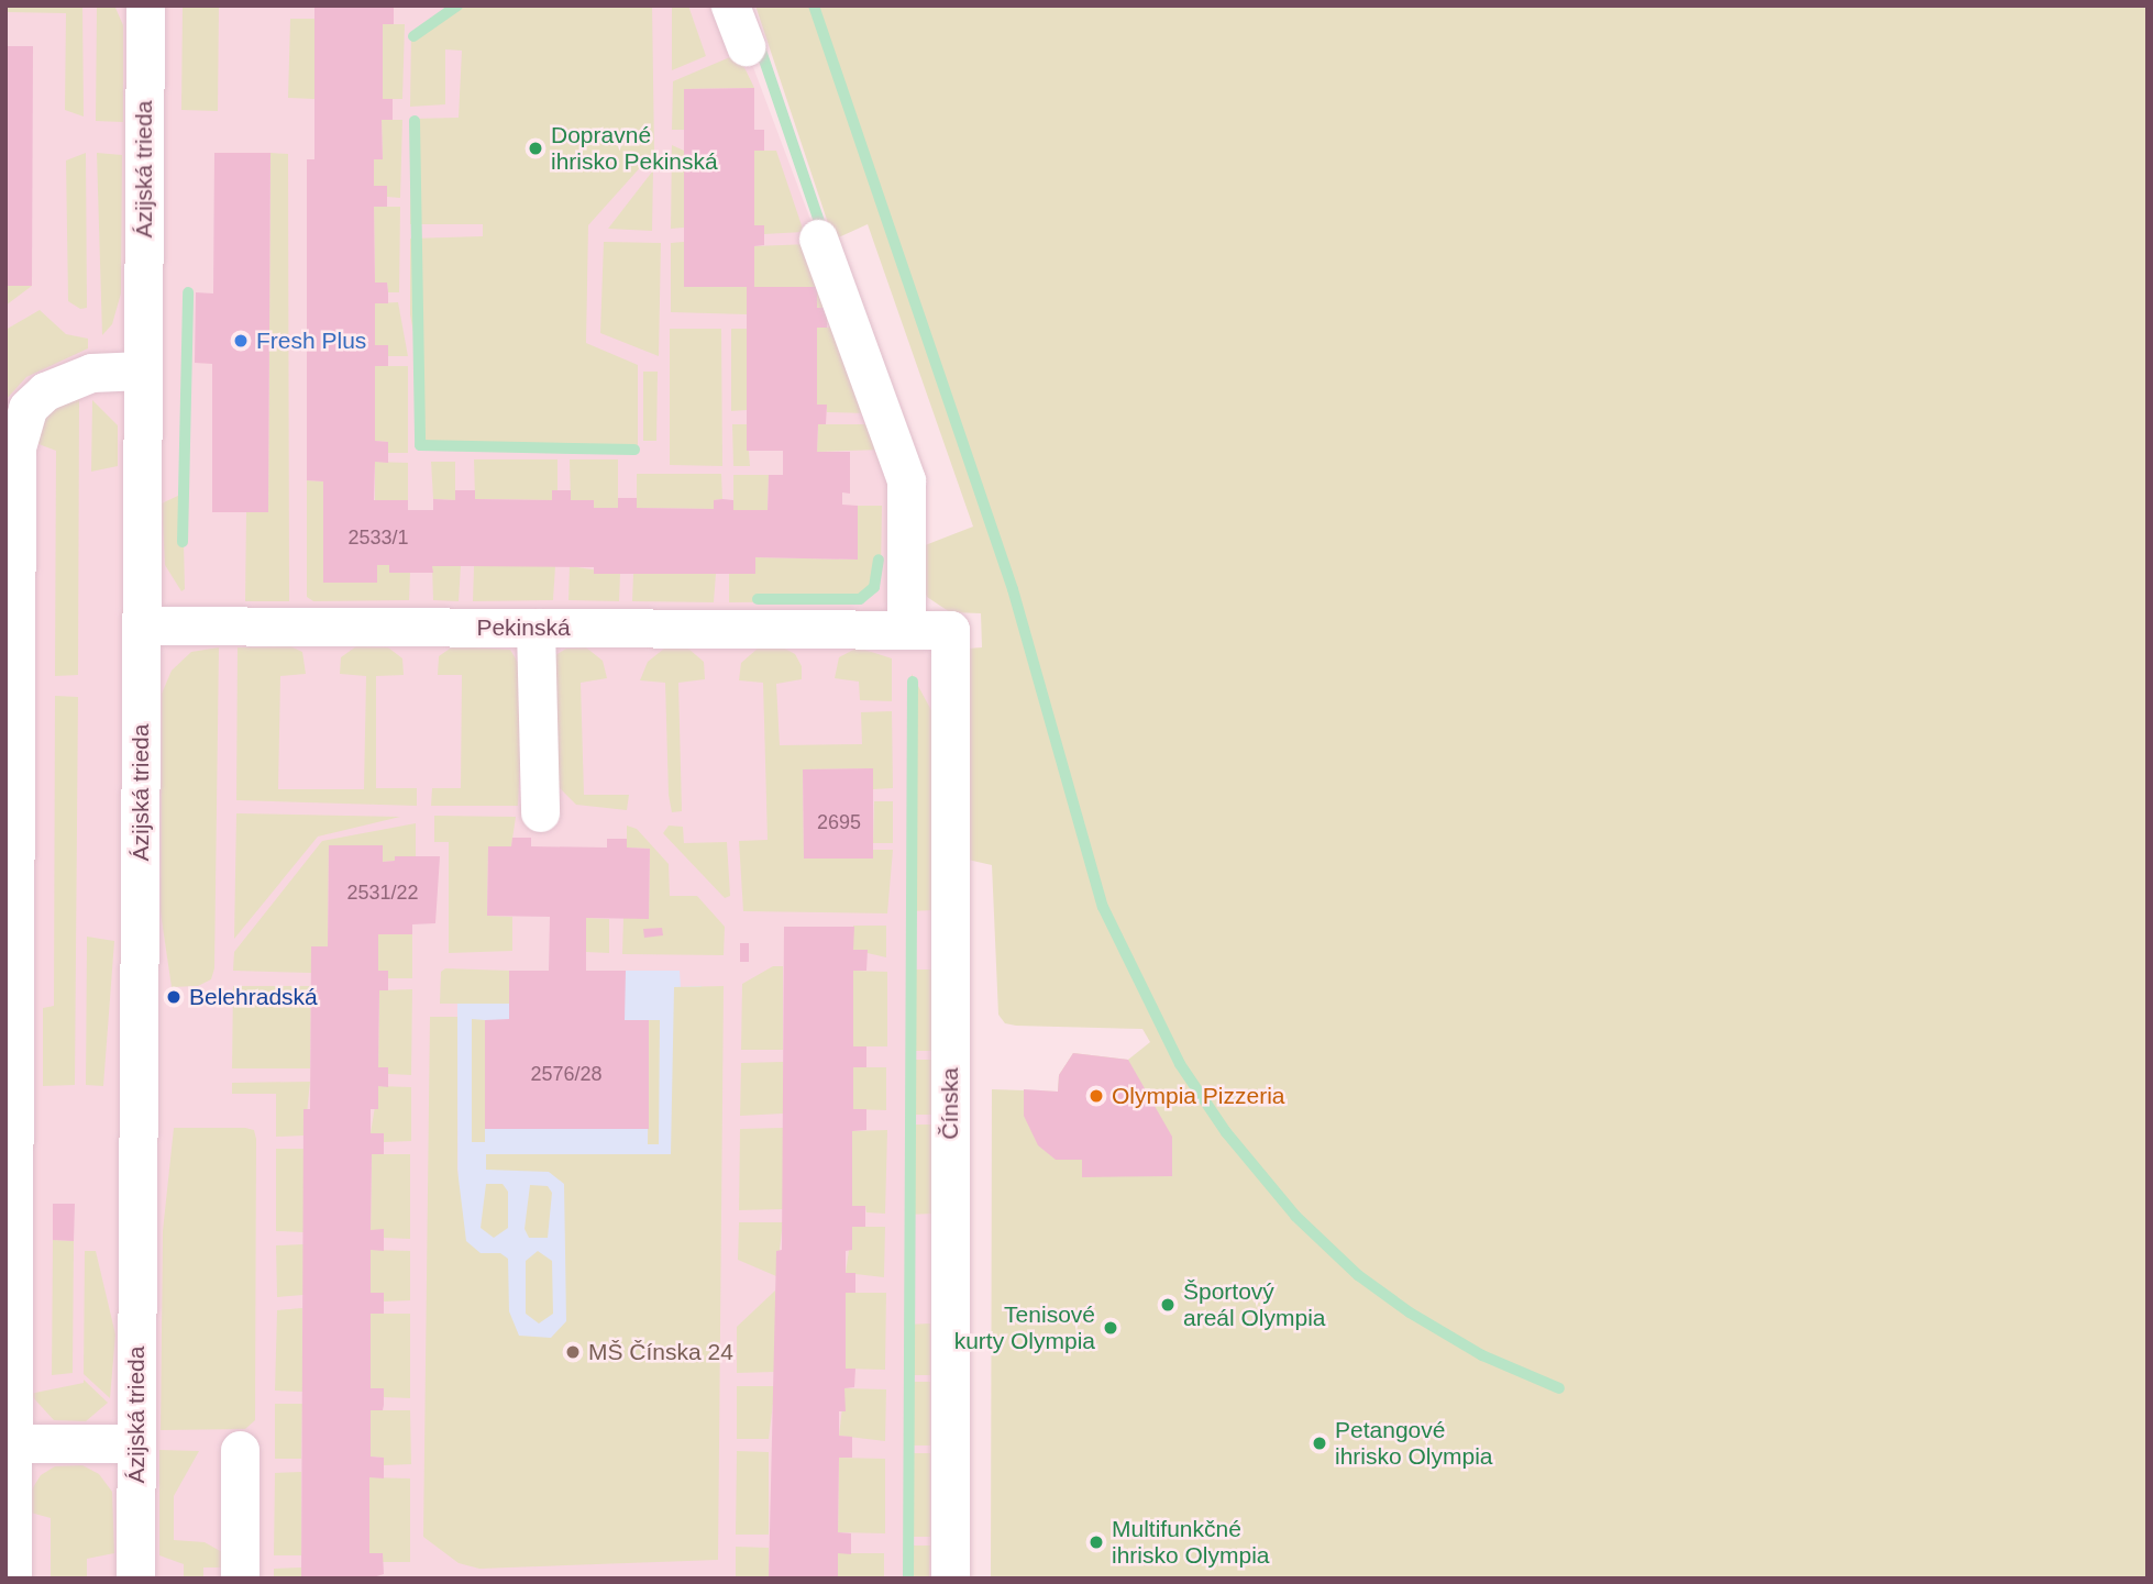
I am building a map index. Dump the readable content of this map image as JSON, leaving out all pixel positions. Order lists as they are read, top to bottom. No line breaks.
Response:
{"streets":{"street":["Ázijská trieda","Pekinská","Čínska"]},"crossings":[["Ázijská trieda","Pekinská"],["Pekinská","Čínska"]],"places":["Dopravné ihrisko Pekinská","Fresh Plus","Belehradská","Olympia Pizzeria","Športový areál Olympia","Tenisové kurty Olympia","MŠ Čínska 24","Petangové ihrisko Olympia","Multifunkčné ihrisko Olympia"],"house_numbers":["2533/1","2695","2531/22","2576/28"]}
